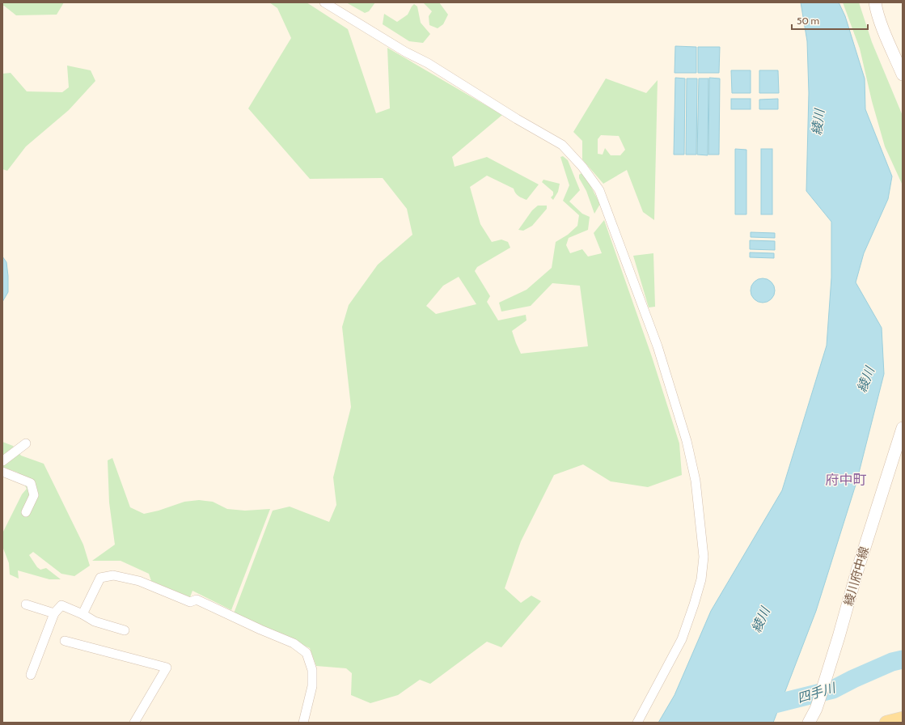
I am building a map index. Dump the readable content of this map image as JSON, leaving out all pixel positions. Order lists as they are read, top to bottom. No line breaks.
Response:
{"streets":{"main road":["綾川府中線"]},"districts":["府中町"],"water":["綾川","四手川"],"scale_bar":"50 m"}
